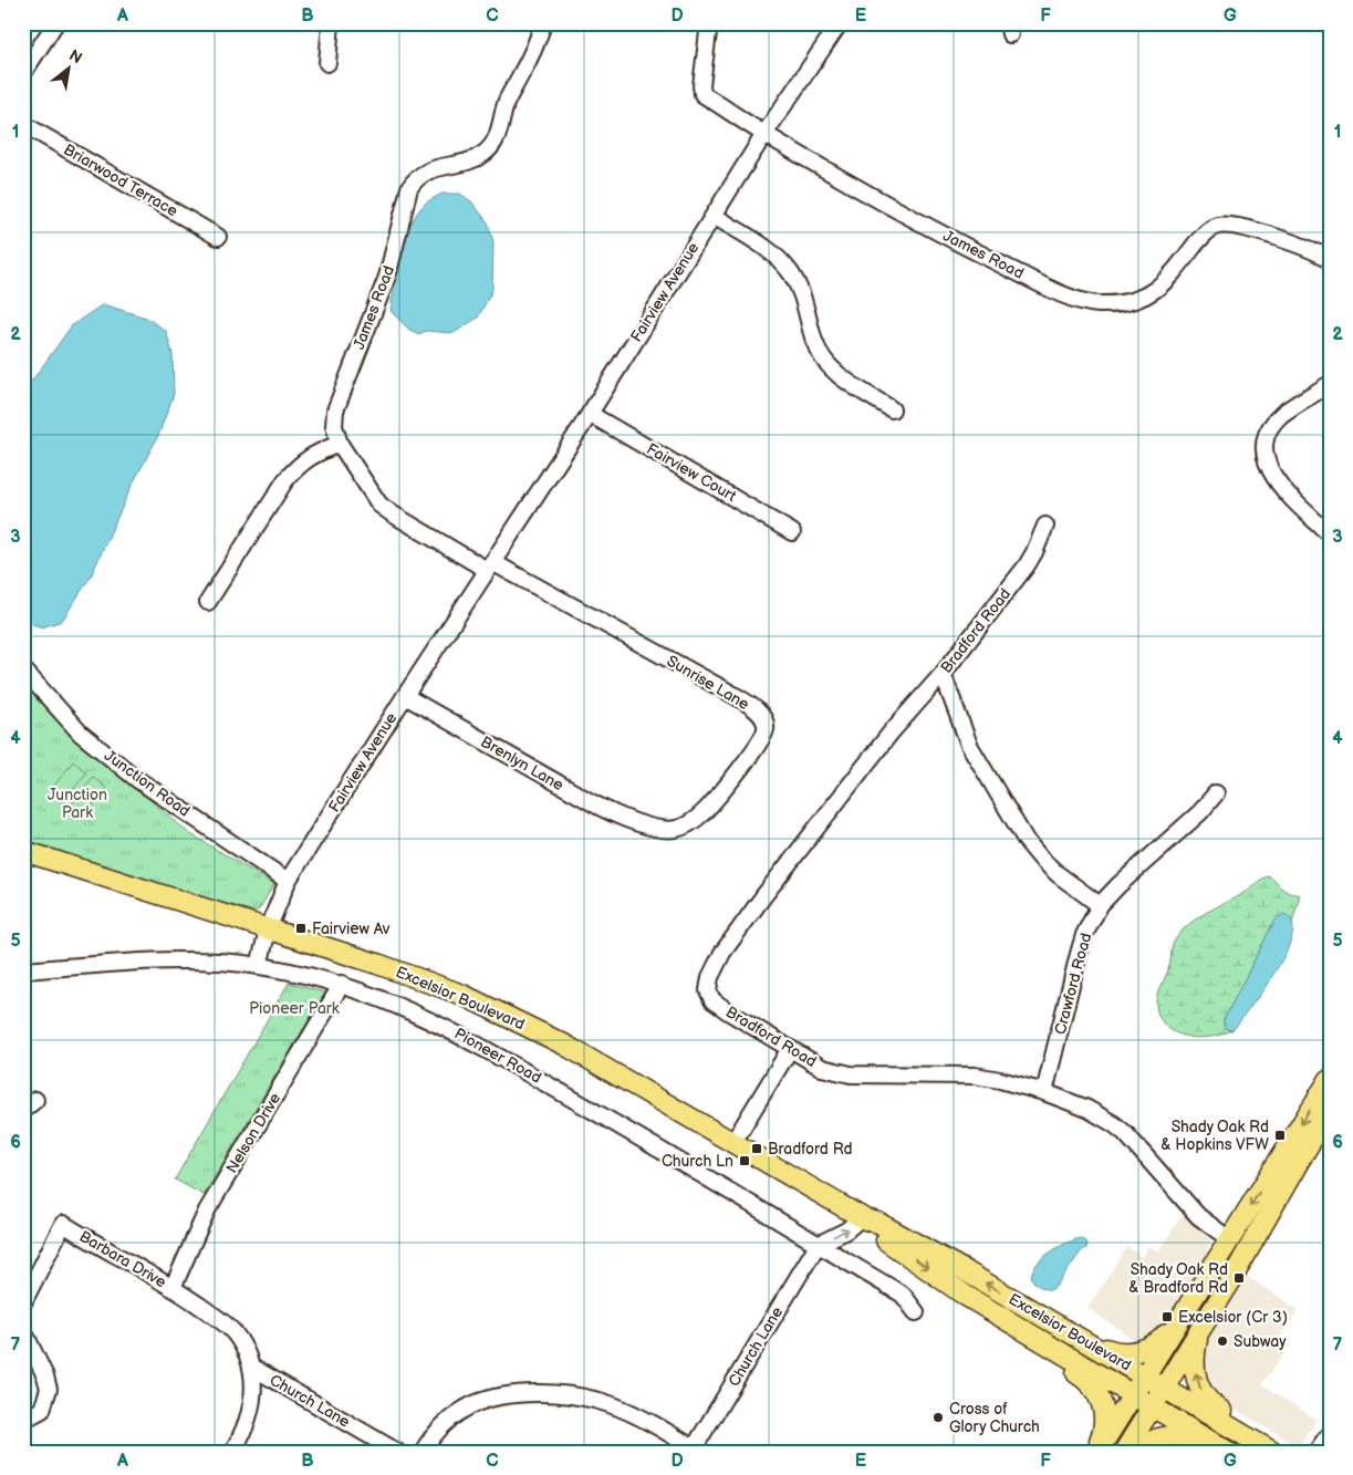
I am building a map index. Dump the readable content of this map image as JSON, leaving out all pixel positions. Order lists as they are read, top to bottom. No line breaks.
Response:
{"streets":{"main road":["Excelsior Boulevard"],"street":["Briarwood Terrace","James Road","Fairview Avenue","Fairview Court","Bradford Road","Sunrise Lane","Brenlyn Lane","Junction Road","Crawford Road","Pioneer Road","Nelson Drive","Barbara Drive","Church Lane"]},"crossings":[["James Road","Fairview Avenue"],["James Road","Sunrise Lane"],["Fairview Avenue","Fairview Court"],["Fairview Avenue","Sunrise Lane"],["Fairview Avenue","Brenlyn Lane"],["Fairview Avenue","Junction Road"],["Fairview Avenue","Excelsior Boulevard"],["Fairview Avenue","Pioneer Road"],["Bradford Road","Crawford Road"],["Sunrise Lane","Brenlyn Lane"],["Pioneer Road","Nelson Drive"],["Pioneer Road","Church Lane"],["Nelson Drive","Barbara Drive"]],"parks":["Junction Park","Pioneer Park"],"places":{"transit":["Fairview Av","Shady Oak Rd & Hopkins VFW","Bradford Rd","Church Ln","Shady Oak Rd & Bradford Rd","Excelsior (Cr 3)"],"other":["Subway","Cross of Glory Church"]},"north":"top right","grid":{"columns":["A","B","C","D","E","F","G"],"rows":["1","2","3","4","5","6","7"]}}
